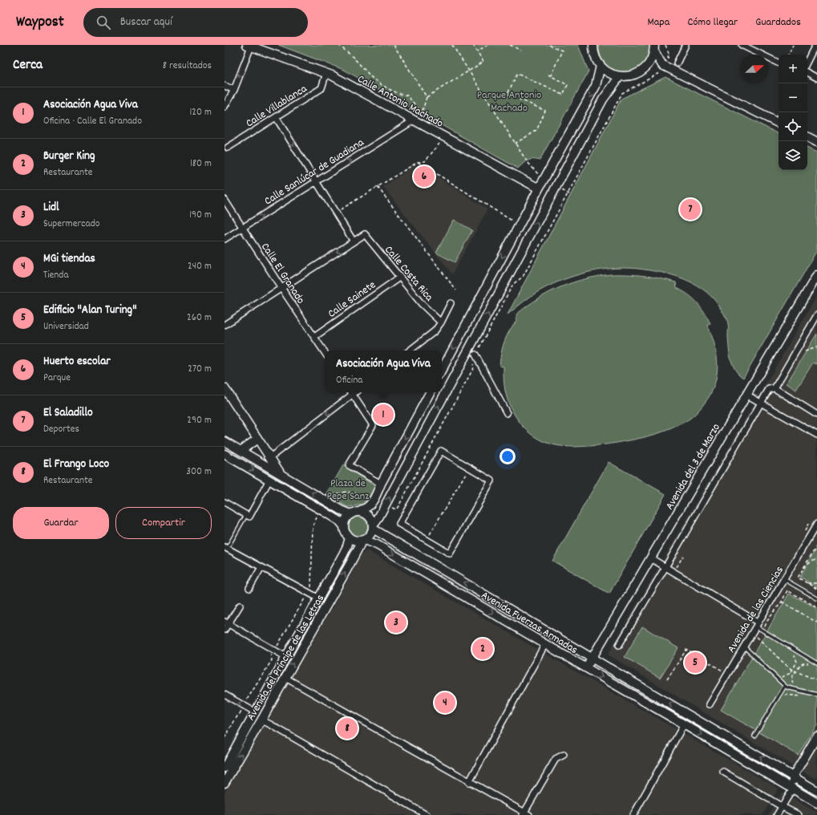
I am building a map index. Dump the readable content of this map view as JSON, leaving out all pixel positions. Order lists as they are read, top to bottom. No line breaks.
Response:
{"streets":{"street":["Calle Antonio Machado","Calle Villablanca","Calle Sanlúcar de Guadiana","Calle El Granado","Calle Costa Rica","Calle Sainete","Avenida del 3 de Marzo","Avenida de las Ciencias","Avenida Fuerzas Armadas","Avenida del Príncipe de las Letras"]},"crossings":[["Calle Antonio Machado","Calle Villablanca"],["Calle Antonio Machado","Calle Sanlúcar de Guadiana"],["Calle Sanlúcar de Guadiana","Calle El Granado"],["Calle El Granado","Calle Sainete"],["Calle Costa Rica","Calle Sainete"],["Avenida del 3 de Marzo","Avenida Fuerzas Armadas"],["Avenida Fuerzas Armadas","Avenida del Príncipe de las Letras"]],"one_way":["Calle Sanlúcar de Guadiana"],"parks":["Parque Antonio Machado","Plaza de Pepe Sanz"],"north":"right","page":{"header":"Waypost","search":"Buscar aquí","nav":["Mapa","Cómo llegar","Guardados"],"heading":["Cerca","8 resultados"],"map_buttons":["+","−"],"list":[{"mark":"1","name":"Asociación Agua Viva","note":"Oficina · Calle El Granado","value":"120 m"},{"mark":"2","name":"Burger King","note":"Restaurante","value":"180 m"},{"mark":"3","name":"Lidl","note":"Supermercado","value":"190 m"},{"mark":"4","name":"MGi tiendas","note":"Tienda","value":"240 m"},{"mark":"5","name":"Edificio \"Alan Turing\"","note":"Universidad","value":"260 m"},{"mark":"6","name":"Huerto escolar","note":"Parque","value":"270 m"},{"mark":"7","name":"El Saladillo","note":"Deportes","value":"290 m"},{"mark":"8","name":"El Frango Loco","note":"Restaurante","value":"300 m"}],"pins":["6","7","1","3","2","5","4","8"],"popup":["Asociación Agua Viva","Oficina"],"buttons":["Guardar","Compartir"]}}
